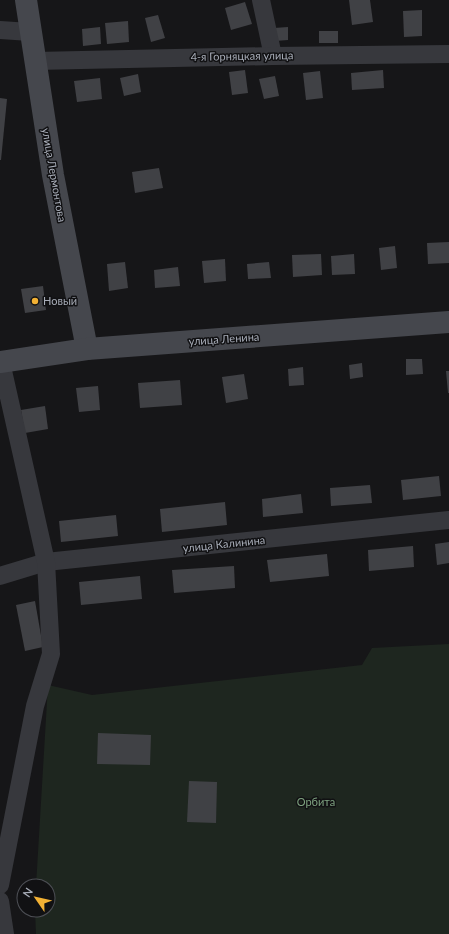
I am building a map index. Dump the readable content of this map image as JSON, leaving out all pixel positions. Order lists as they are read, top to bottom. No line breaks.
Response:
{"streets":{"main road":["улица Лермонтова","улица Ленина"],"street":["4-я Горняцкая улица","улица Калинина"]},"crossings":[["4-я Горняцкая улица","улица Лермонтова"],["улица Лермонтова","улица Ленина"]],"parks":["Орбита"],"places":["Новый"],"north":"top left"}
